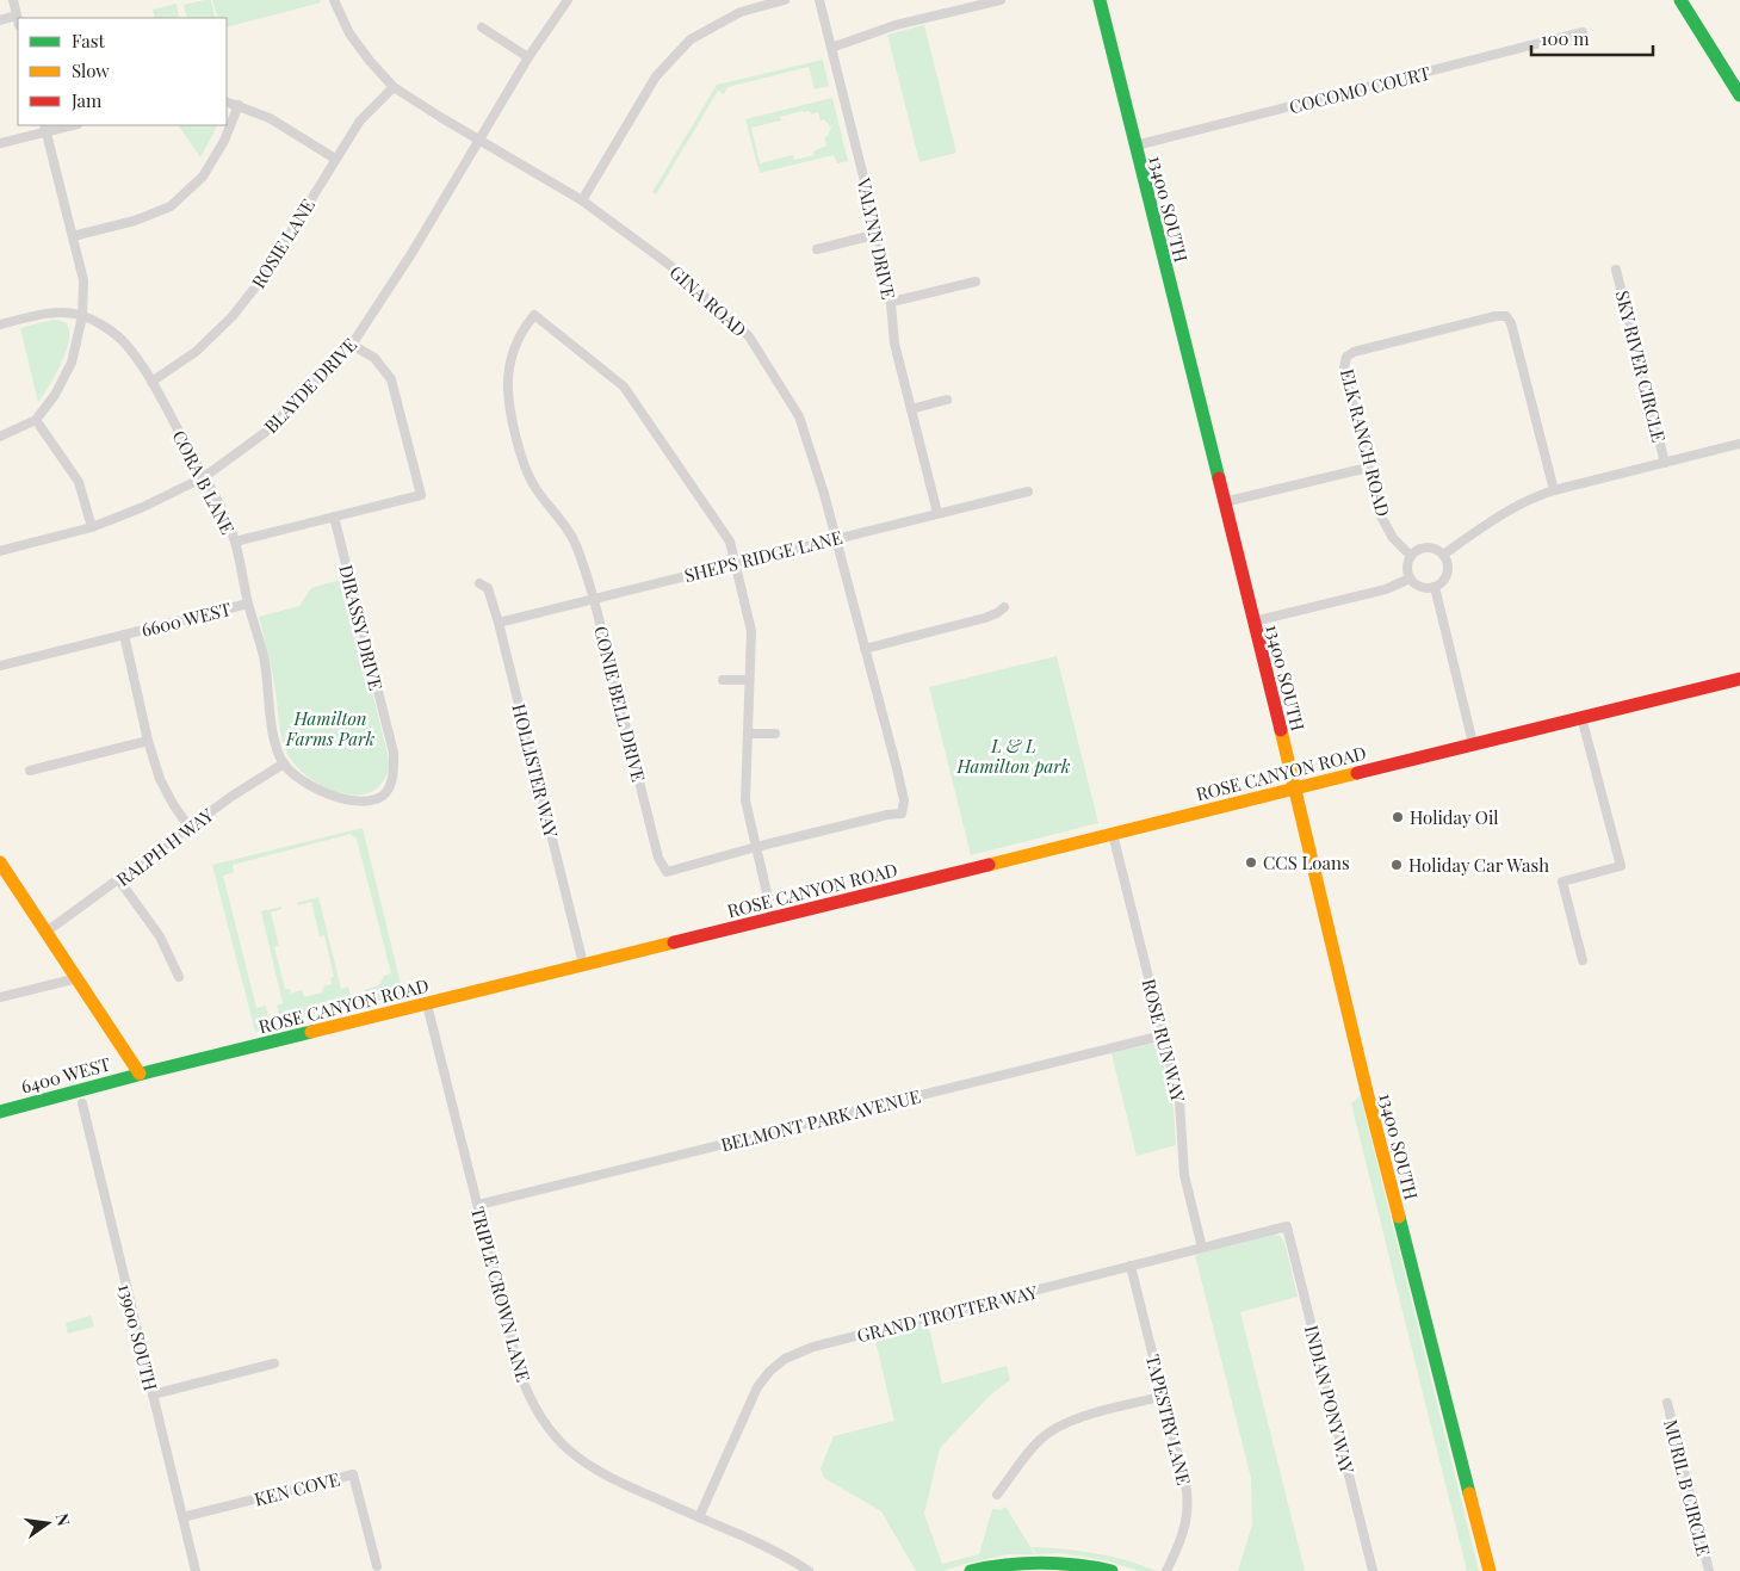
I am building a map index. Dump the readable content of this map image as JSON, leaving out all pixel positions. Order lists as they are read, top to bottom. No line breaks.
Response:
{"streets":{"street":["COCOMO COURT","13400 SOUTH","VALYNN DRIVE","ROSIE LANE","GINA ROAD","SKY RIVER CIRCLE","BLAYDE DRIVE","ELK RANCH ROAD","CORA B LANE","SHEPS RIDGE LANE","6600 WEST","DIRASSY DRIVE","CONIE BELL DRIVE","HOLLISTER WAY","ROSE CANYON ROAD","RALPH H WAY","ROSE RUN WAY","6400 WEST","BELMONT PARK AVENUE","TRIPLE CROWN LANE","GRAND TROTTER WAY","13900 SOUTH","INDIAN PONY WAY","TAPESTRY LANE","MURIL B CIRCLE","KEN COVE"]},"crossings":[["COCOMO COURT","13400 SOUTH"],["13400 SOUTH","ROSE CANYON ROAD"],["VALYNN DRIVE","SHEPS RIDGE LANE"],["ROSIE LANE","GINA ROAD"],["ROSIE LANE","CORA B LANE"],["GINA ROAD","BLAYDE DRIVE"],["GINA ROAD","SHEPS RIDGE LANE"],["GINA ROAD","CONIE BELL DRIVE"],["BLAYDE DRIVE","CORA B LANE"],["CORA B LANE","6600 WEST"],["CORA B LANE","DIRASSY DRIVE"],["CORA B LANE","RALPH H WAY"],["SHEPS RIDGE LANE","CONIE BELL DRIVE"],["SHEPS RIDGE LANE","HOLLISTER WAY"],["DIRASSY DRIVE","RALPH H WAY"],["HOLLISTER WAY","ROSE CANYON ROAD"],["ROSE CANYON ROAD","ROSE RUN WAY"],["ROSE CANYON ROAD","6400 WEST"],["ROSE CANYON ROAD","TRIPLE CROWN LANE"],["ROSE RUN WAY","BELMONT PARK AVENUE"],["ROSE RUN WAY","GRAND TROTTER WAY"],["BELMONT PARK AVENUE","TRIPLE CROWN LANE"],["TRIPLE CROWN LANE","GRAND TROTTER WAY"],["GRAND TROTTER WAY","INDIAN PONY WAY"],["GRAND TROTTER WAY","TAPESTRY LANE"],["13900 SOUTH","KEN COVE"]],"parks":["Hamilton Farms Park","L & L Hamilton park"],"places":["Holiday Oil","CCS Loans","Holiday Car Wash"],"legend":["Fast","Slow","Jam"],"scale_bar":"100 m","north":"right"}
